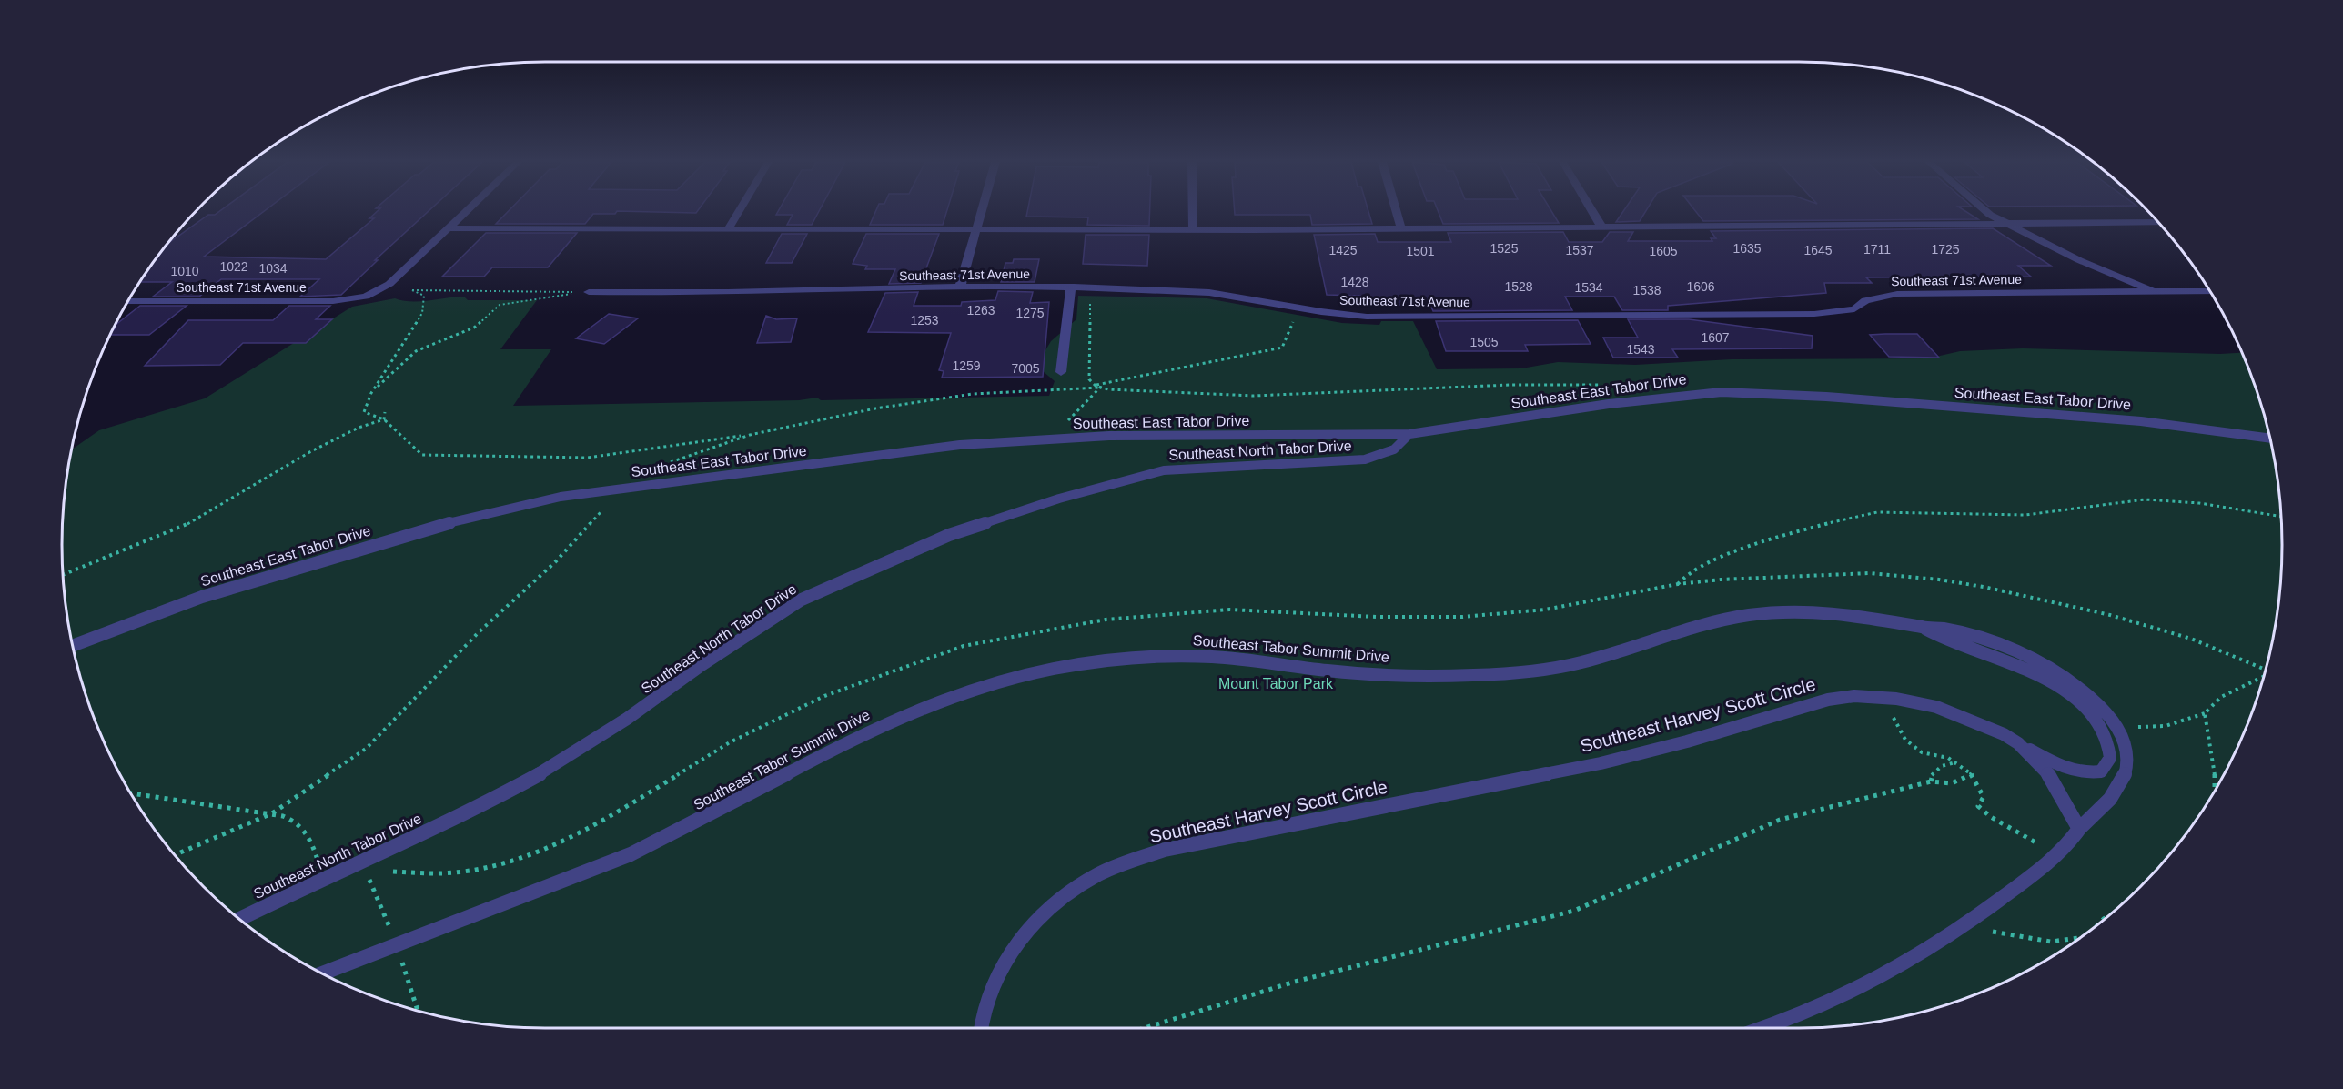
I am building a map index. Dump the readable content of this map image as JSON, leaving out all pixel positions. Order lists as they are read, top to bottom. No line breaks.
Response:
{"streets":{"street":["Southeast 71st Avenue"],"lane":["Southeast East Tabor Drive","Southeast North Tabor Drive","Southeast Tabor Summit Drive","Southeast Harvey Scott Circle"]},"crossings":[["Southeast East Tabor Drive","Southeast North Tabor Drive"],["Southeast Tabor Summit Drive","Southeast Harvey Scott Circle"]],"parks":["Mount Tabor Park"],"house_numbers":["1525","1635","1711","1725","1425","1537","1645","1501","1605","1022","1034","1010","1428","1528","1606","1534","1538","1263","1275","1253","1607","1505","1543","1259","7005"]}
